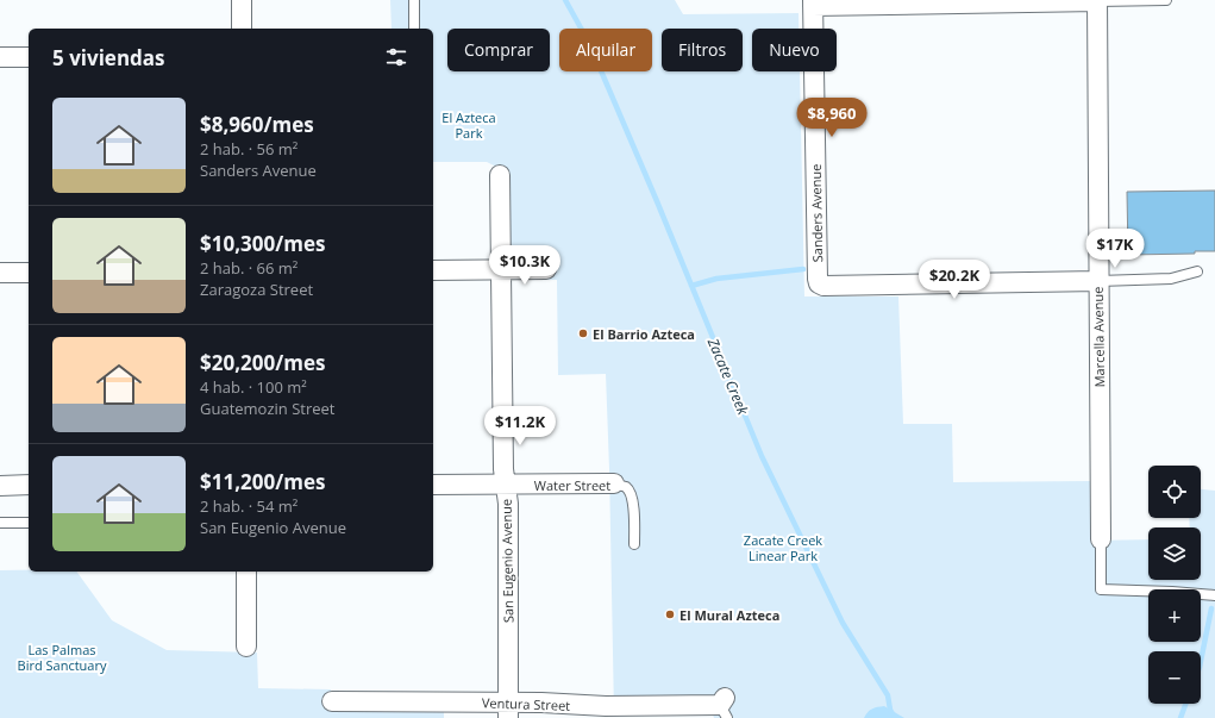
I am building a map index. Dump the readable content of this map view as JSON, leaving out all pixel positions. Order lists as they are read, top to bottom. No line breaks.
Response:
{"streets":{"street":["Sanders Avenue","Marcella Avenue","Water Street","San Eugenio Avenue","Ventura Street"]},"crossings":[["Sanders Avenue","Marcella Avenue"],["Water Street","San Eugenio Avenue"],["San Eugenio Avenue","Ventura Street"]],"water":["Zacate Creek"],"parks":["El Azteca Park","Zacate Creek Linear Park","Las Palmas Bird Sanctuary"],"places":["El Barrio Azteca","El Mural Azteca"],"page":{"chip":["Comprar","Alquilar","Filtros","Nuevo"],"heading":"5 viviendas","list":[{"name":"$8,960/mes","note":"2 hab. · 56 m² · Sanders Avenue"},{"name":"$10,300/mes","note":"2 hab. · 66 m² · Zaragoza Street"},{"name":"$20,200/mes","note":"4 hab. · 100 m² · Guatemozin Street"},{"name":"$11,200/mes","note":"2 hab. · 54 m² · San Eugenio Avenue"}],"price":["$8,960","$17K","$10.3K","$20.2K","$11.2K"],"map_buttons":["+","−"]}}
